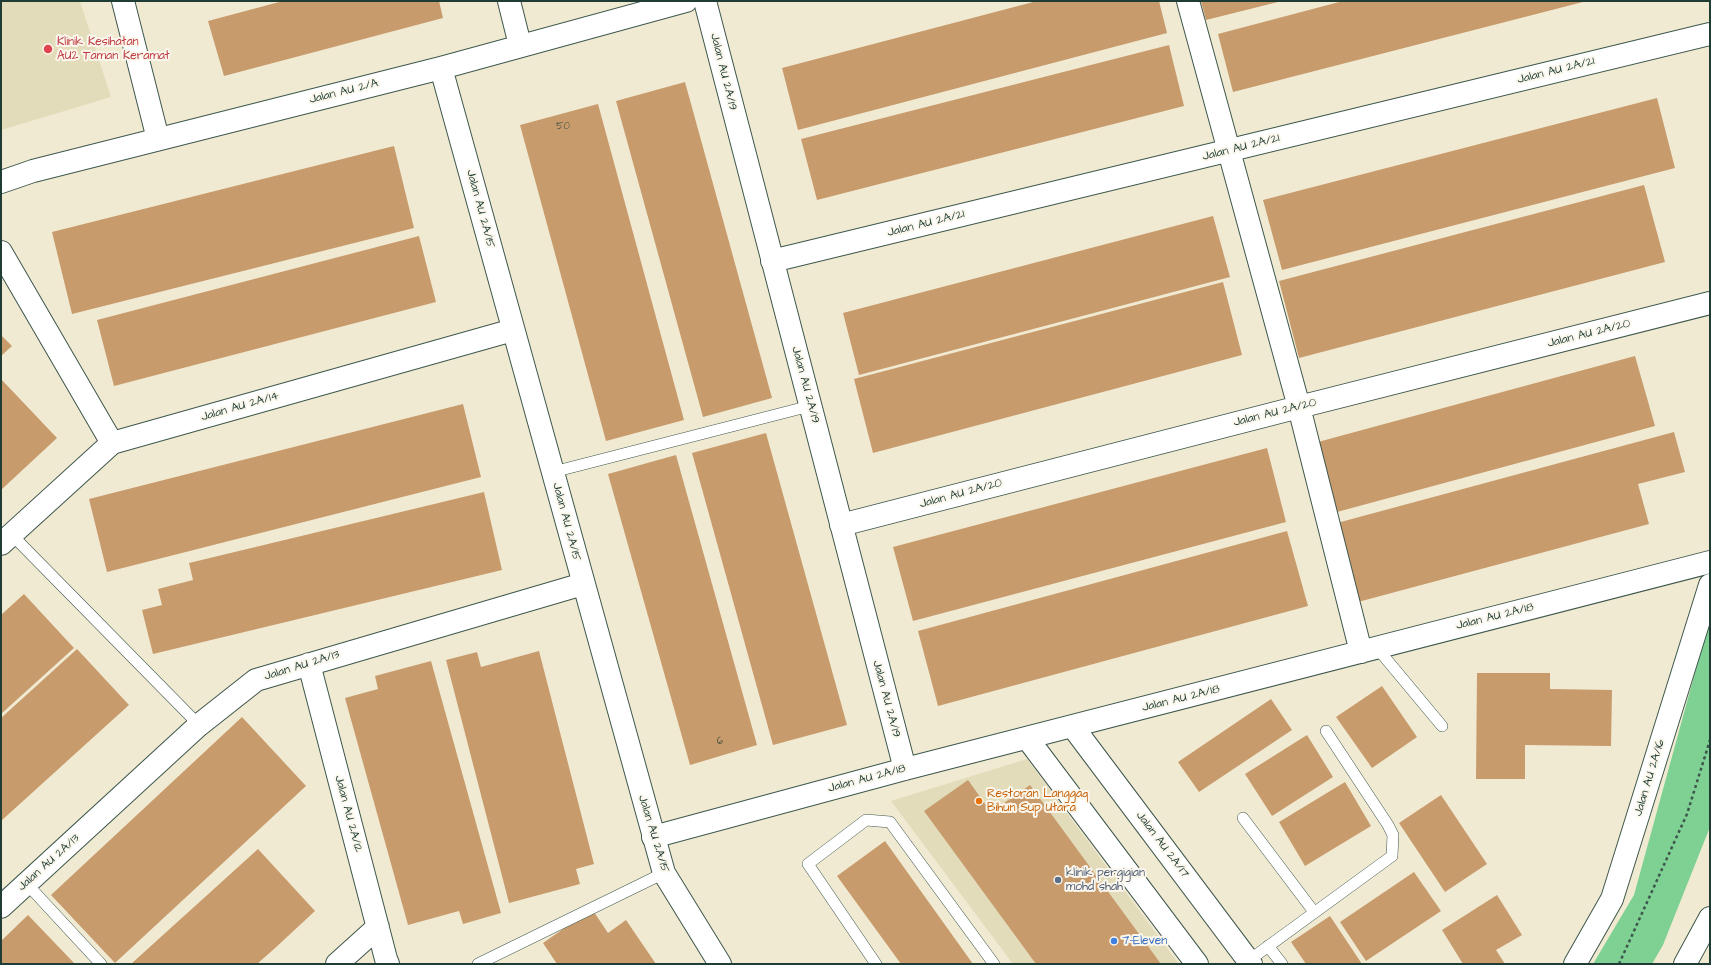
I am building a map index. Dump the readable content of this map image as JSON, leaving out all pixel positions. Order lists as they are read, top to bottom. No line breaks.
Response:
{"streets":{"street":["Jalan AU 2A/21","Jalan AU 2A/19","Jalan AU 2/A","Jalan AU 2A/15","Jalan AU 2A/20","Jalan AU 2A/14","Jalan AU 2A/18","Jalan AU 2A/13","Jalan AU 2A/16","Jalan AU 2A/12","Jalan AU 2A/17"]},"crossings":[["Jalan AU 2A/21","Jalan AU 2A/19"],["Jalan AU 2A/19","Jalan AU 2A/20"],["Jalan AU 2A/19","Jalan AU 2A/18"],["Jalan AU 2/A","Jalan AU 2A/15"],["Jalan AU 2A/15","Jalan AU 2A/14"],["Jalan AU 2A/15","Jalan AU 2A/18"],["Jalan AU 2A/15","Jalan AU 2A/13"],["Jalan AU 2A/18","Jalan AU 2A/17"],["Jalan AU 2A/13","Jalan AU 2A/12"]],"places":["Klinik Kesihatan AU2 Taman Keramat","Restoran Langgaq Bihun Sup Utara","klinik pergigian mohd shah","7-Eleven"],"house_numbers":["50","6"]}
